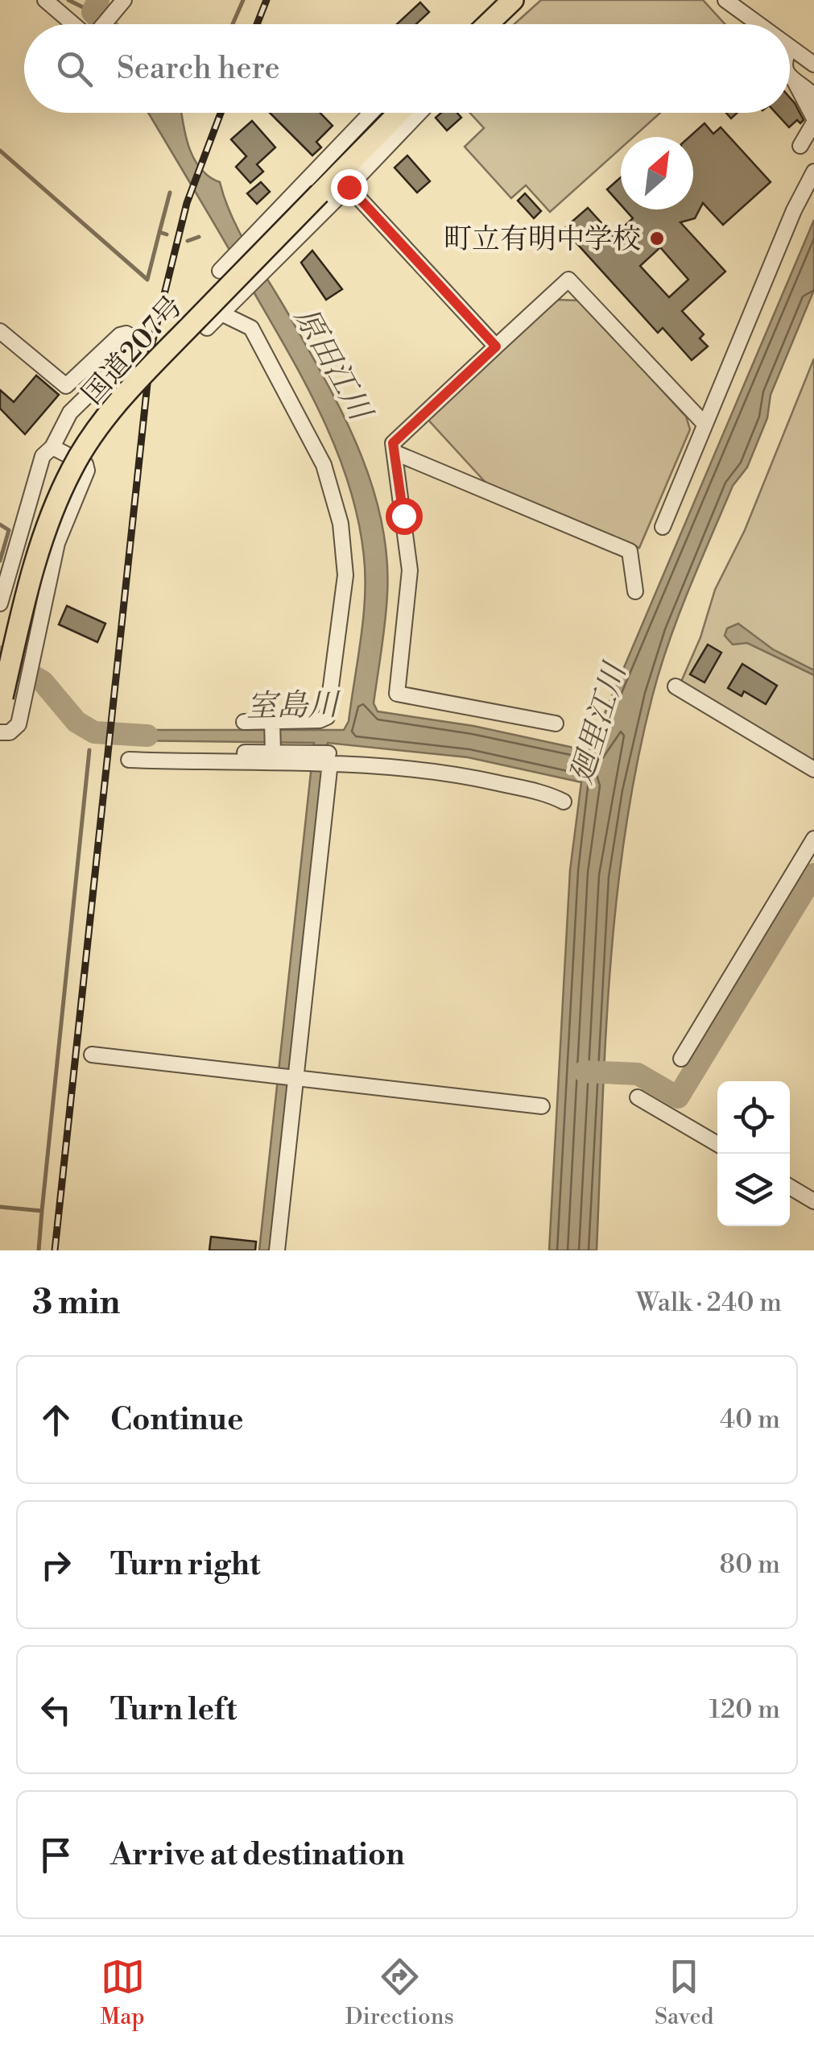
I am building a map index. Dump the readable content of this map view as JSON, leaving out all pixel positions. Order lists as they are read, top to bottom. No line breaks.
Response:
{"streets":{"highway":["国道207号"]},"water":["原田江川","室島川","廻里江川"],"places":["町立有明中学校"],"north":"top right","page":{"search":"Search here","heading":["3 min","Walk · 240 m"],"list":[["Continue","40 m"],["Turn right","80 m"],["Turn left","120 m"],"Arrive at destination"],"nav":["Map","Directions","Saved"]}}
